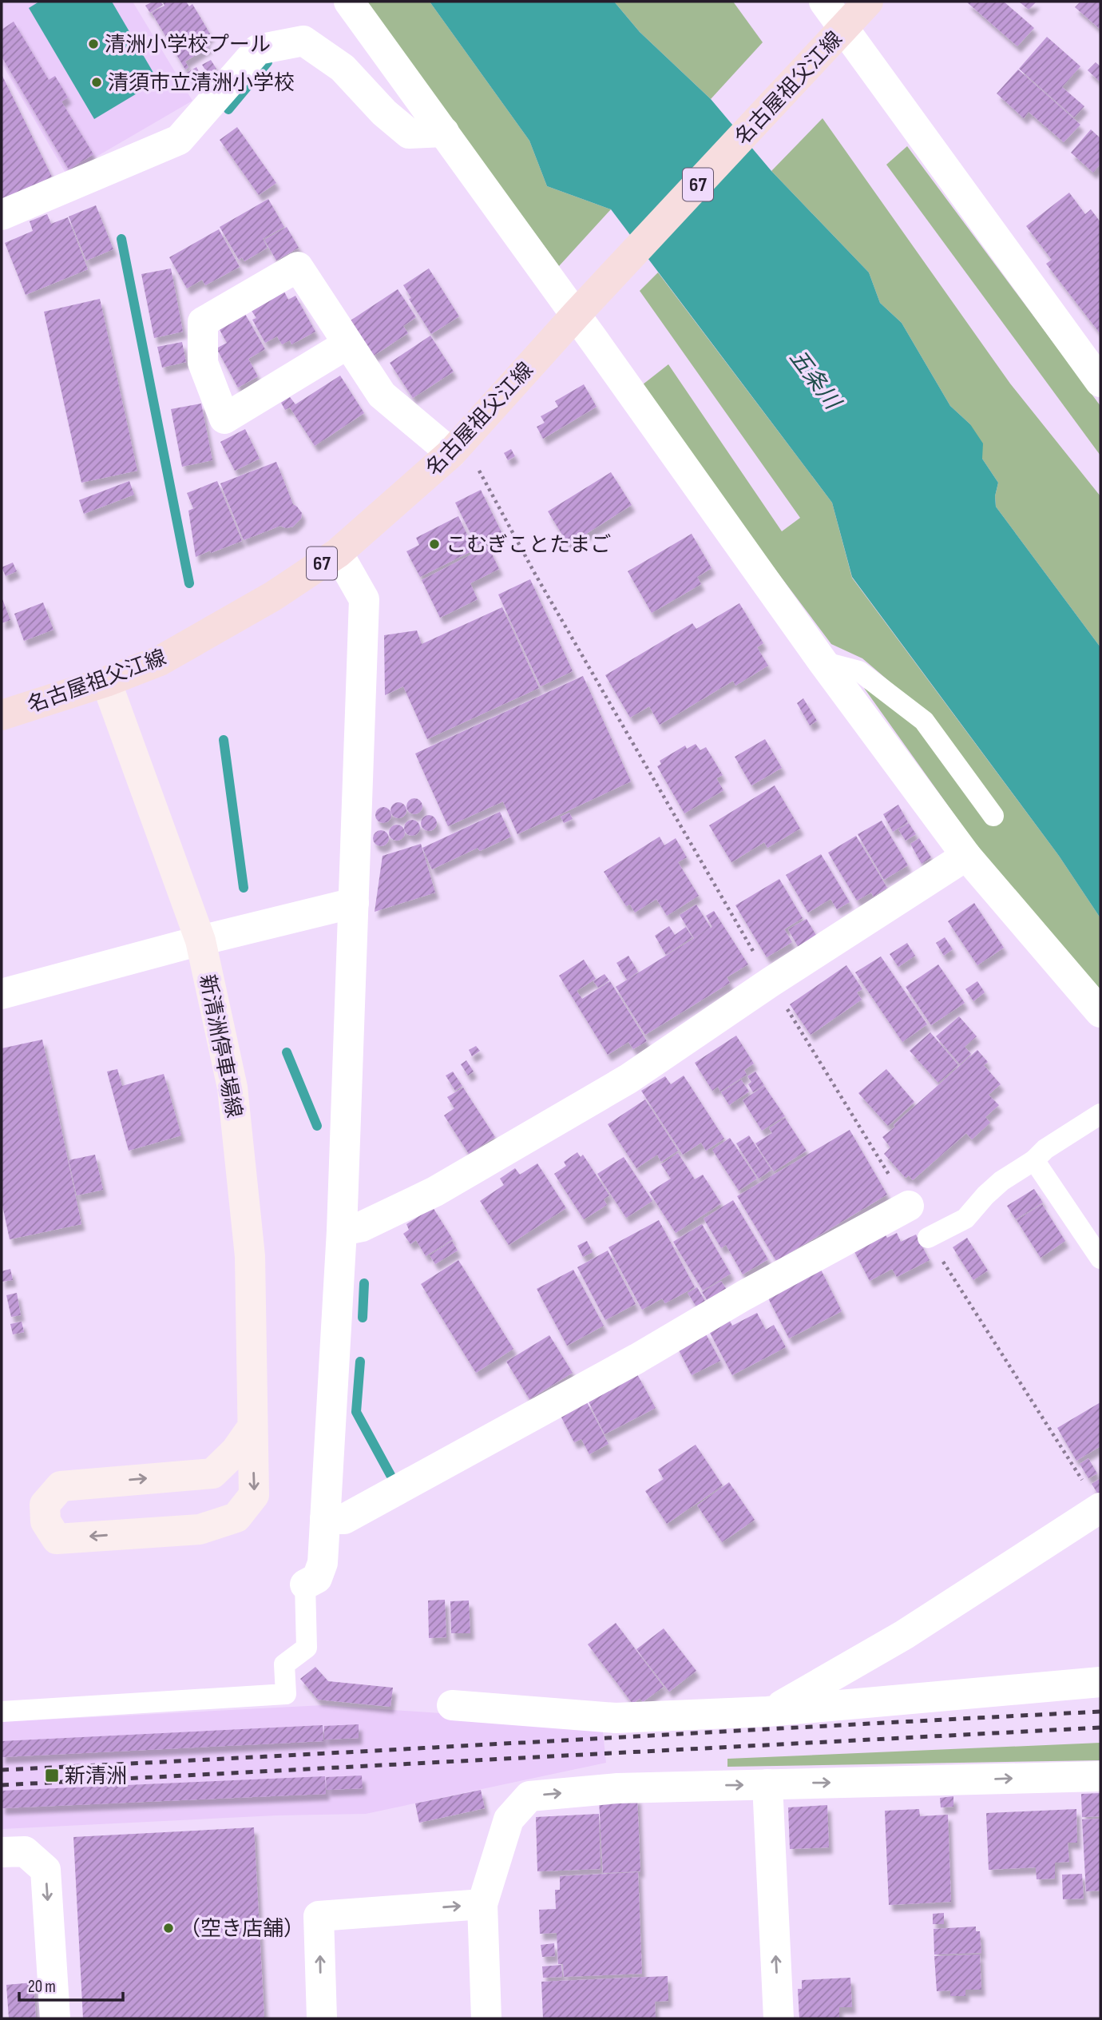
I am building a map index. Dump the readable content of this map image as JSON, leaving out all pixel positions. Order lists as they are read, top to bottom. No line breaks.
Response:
{"streets":{"main road":["名古屋祖父江線","67","新清洲停車場線"]},"crossings":[["名古屋祖父江線","新清洲停車場線"]],"water":["五条川"],"places":{"other":["清洲小学校プール","清須市立清洲小学校","こむぎことたまご","（空き店舗）"],"transit":["新清洲"]},"scale_bar":"20 m"}
